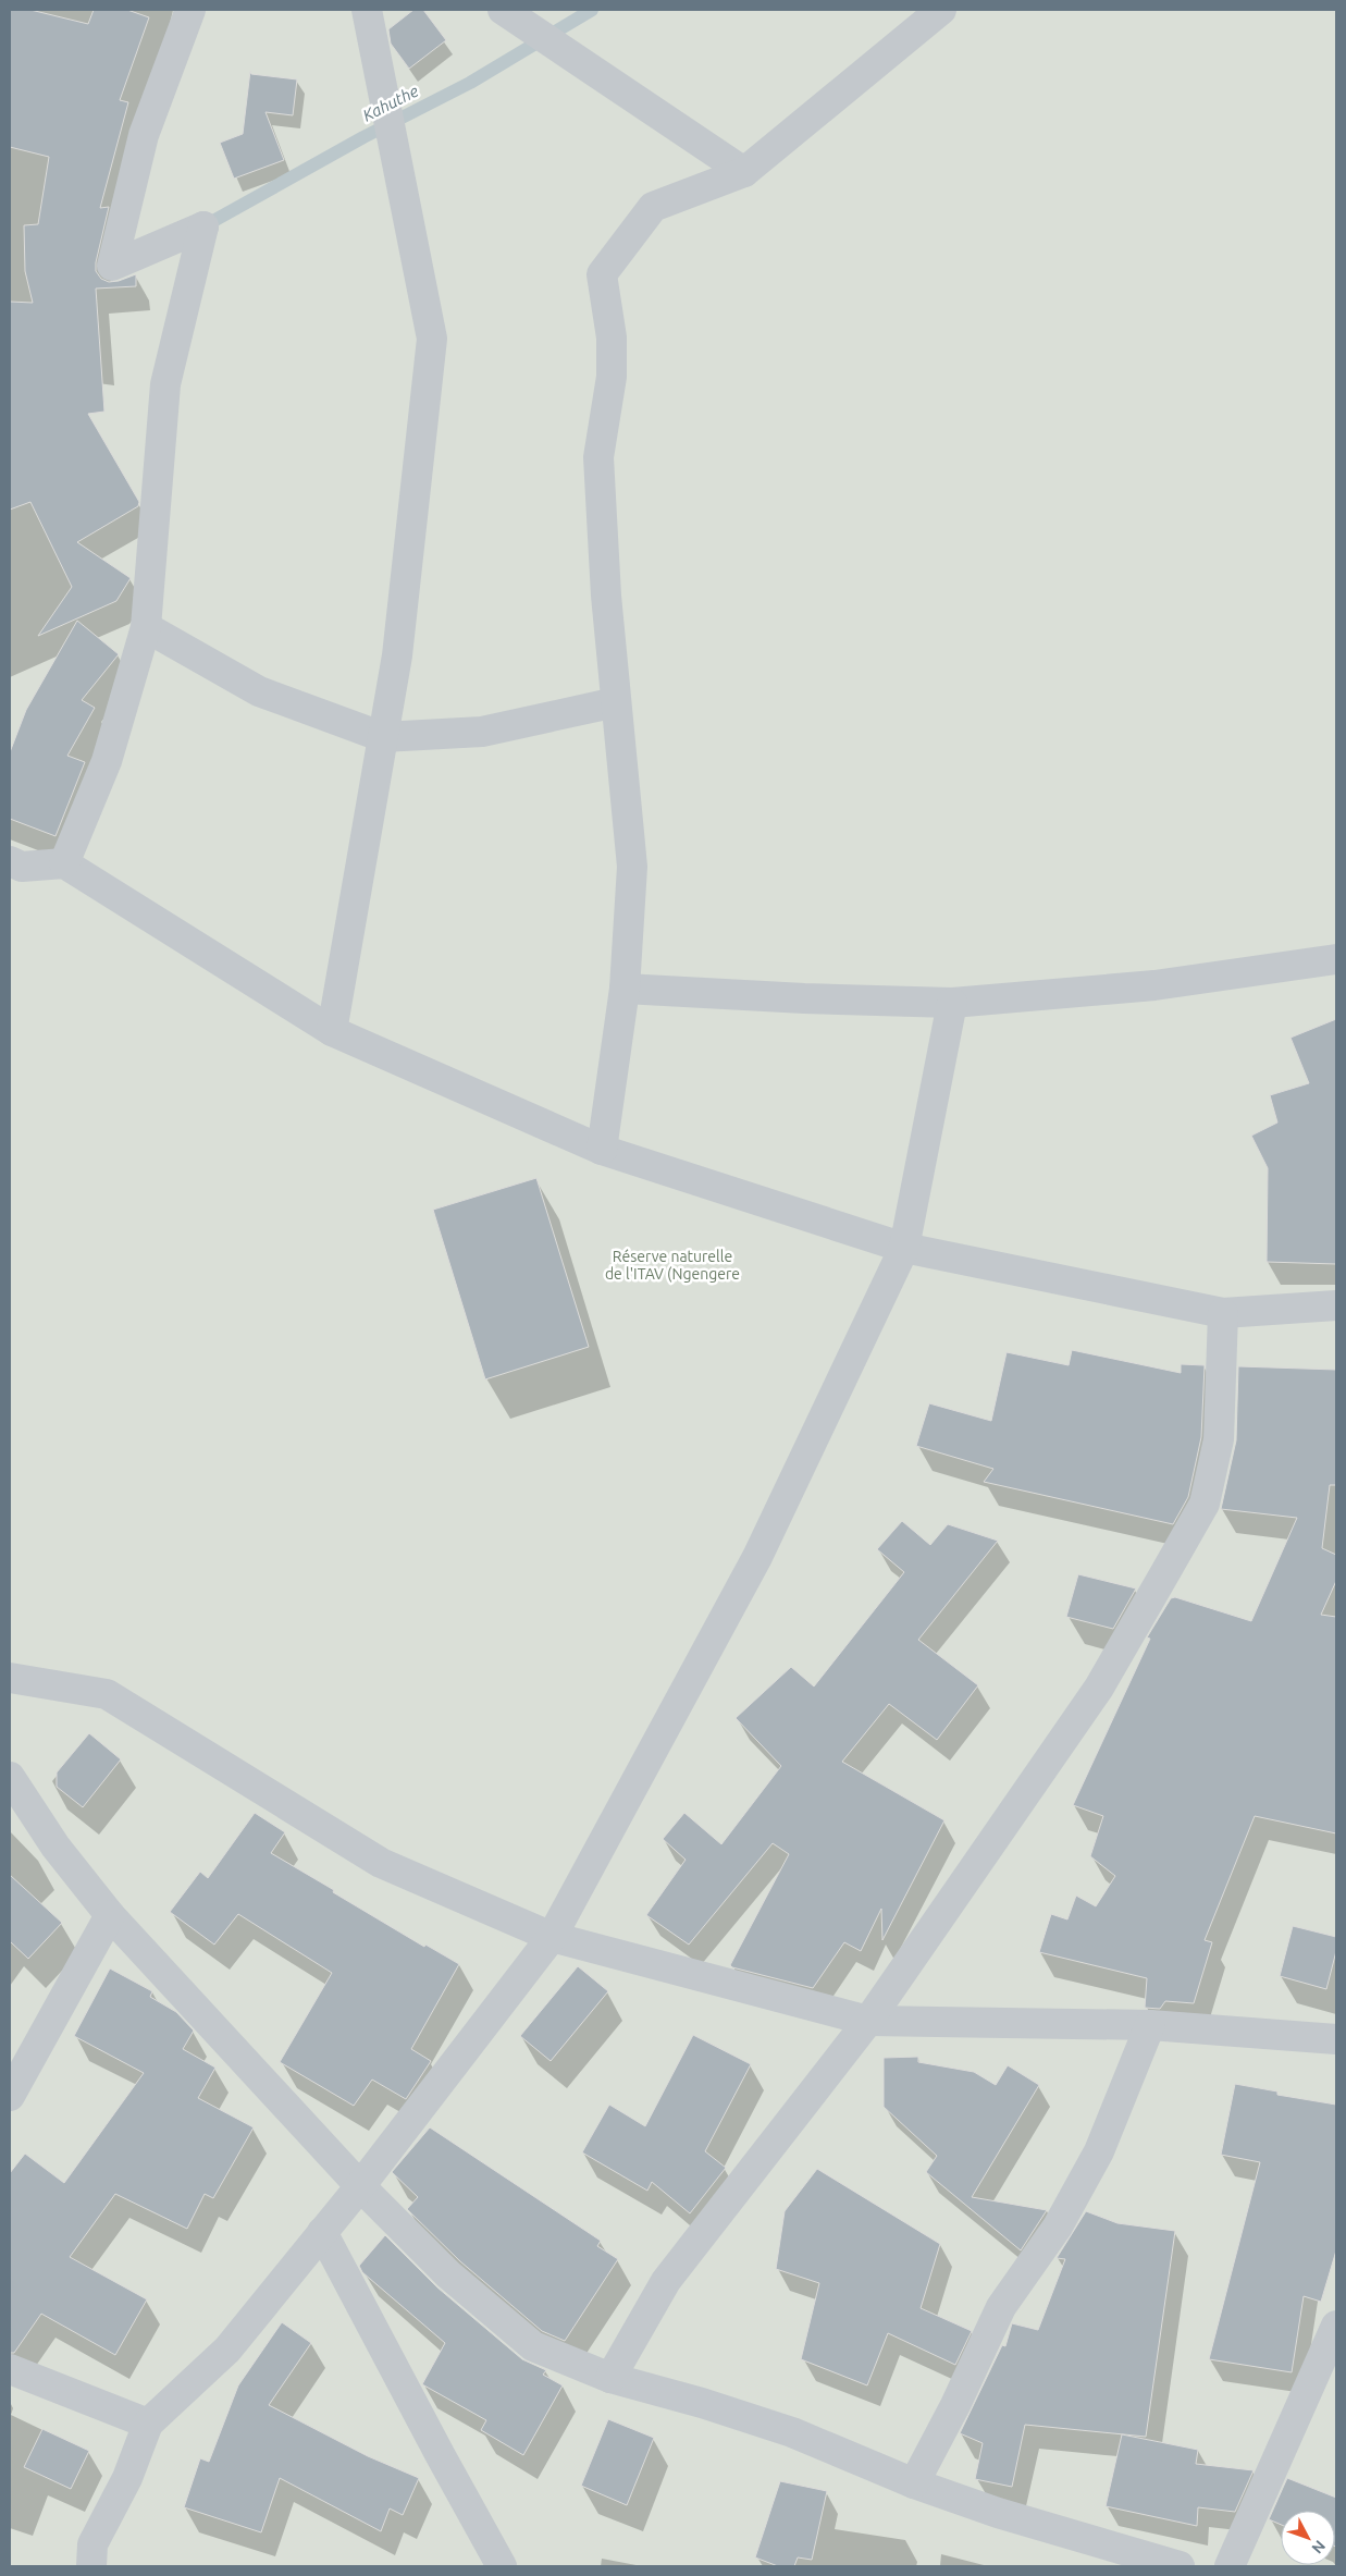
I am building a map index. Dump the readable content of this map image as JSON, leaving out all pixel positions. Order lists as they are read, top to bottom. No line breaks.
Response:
{"water":["Kahuthe"],"parks":["Réserve naturelle de l'ITAV (Ngengere"],"north":"bottom right"}
